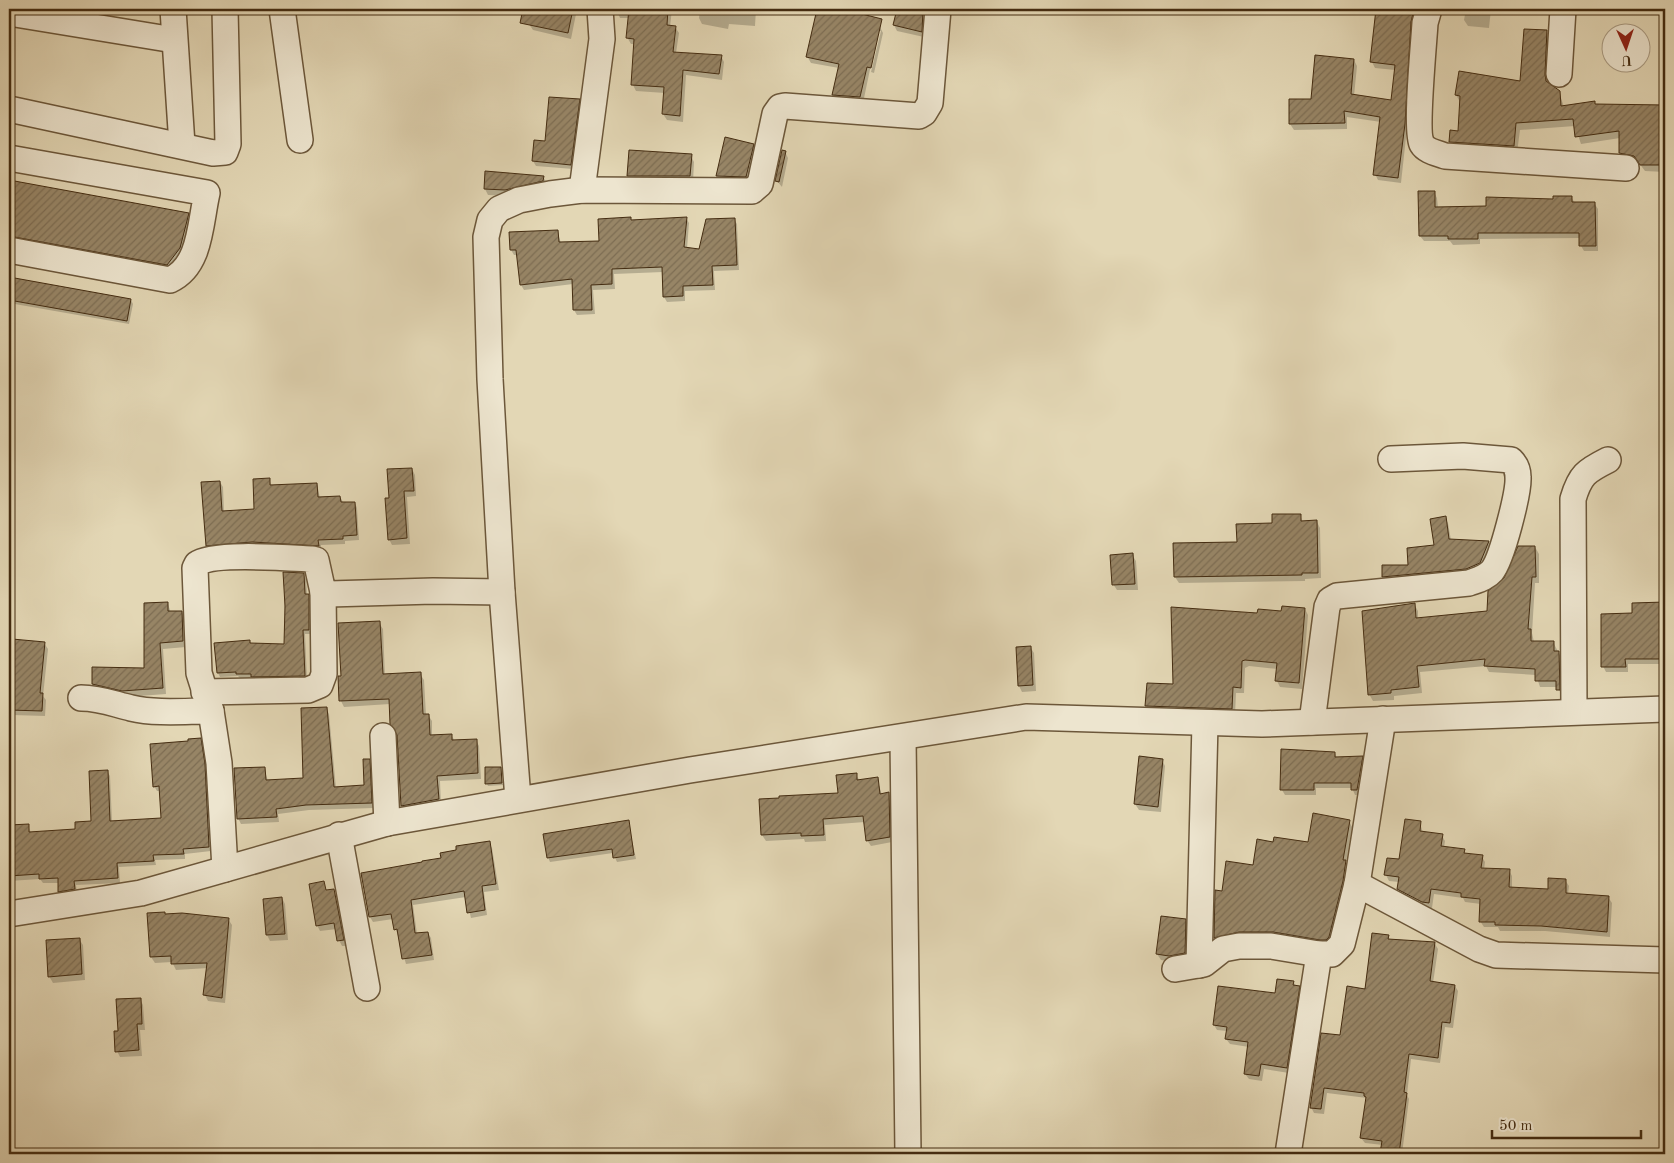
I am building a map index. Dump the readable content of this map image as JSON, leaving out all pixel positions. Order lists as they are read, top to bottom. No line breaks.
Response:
{"scale_bar":"50 m","north":"bottom"}
